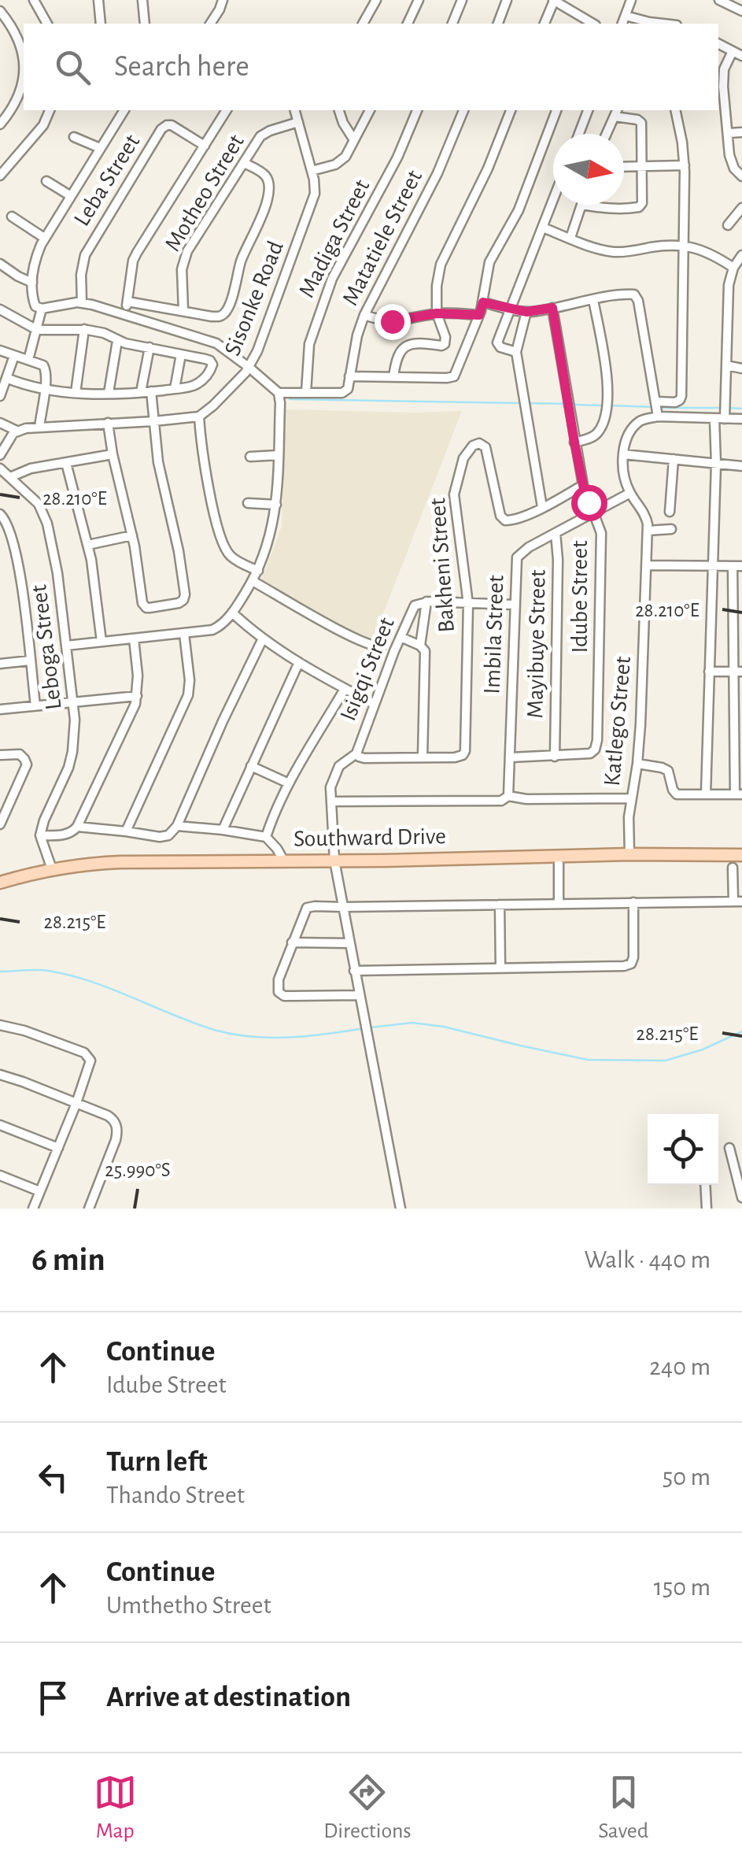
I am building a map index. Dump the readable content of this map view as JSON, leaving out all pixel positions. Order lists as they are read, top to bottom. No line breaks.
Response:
{"streets":{"main road":["Southward Drive"],"street":["Leba Street","Motheo Street","Matatiele Street","Madiga Street","Sisonke Road","Bakheni Street","Idube Street","Imbila Street","Mayibuye Street","Leboga Street","Isigqi Street","Katlego Street"]},"crossings":[["Motheo Street","Sisonke Road"],["Matatiele Street","Madiga Street"],["Bakheni Street","Idube Street"],["Bakheni Street","Isigqi Street"],["Idube Street","Imbila Street"],["Idube Street","Mayibuye Street"],["Imbila Street","Mayibuye Street"],["Imbila Street","Isigqi Street"],["Imbila Street","Katlego Street"],["Isigqi Street","Southward Drive"],["Katlego Street","Southward Drive"]],"north":"right","page":{"search":"Search here","heading":["6 min","Walk · 440 m"],"list":[["Continue","Idube Street","240 m"],["Turn left","Thando Street","50 m"],["Continue","Umthetho Street","150 m"],"Arrive at destination"],"nav":["Map","Directions","Saved"]},"coordinates":["28.210°E","28.215°E","25.990°S"]}
